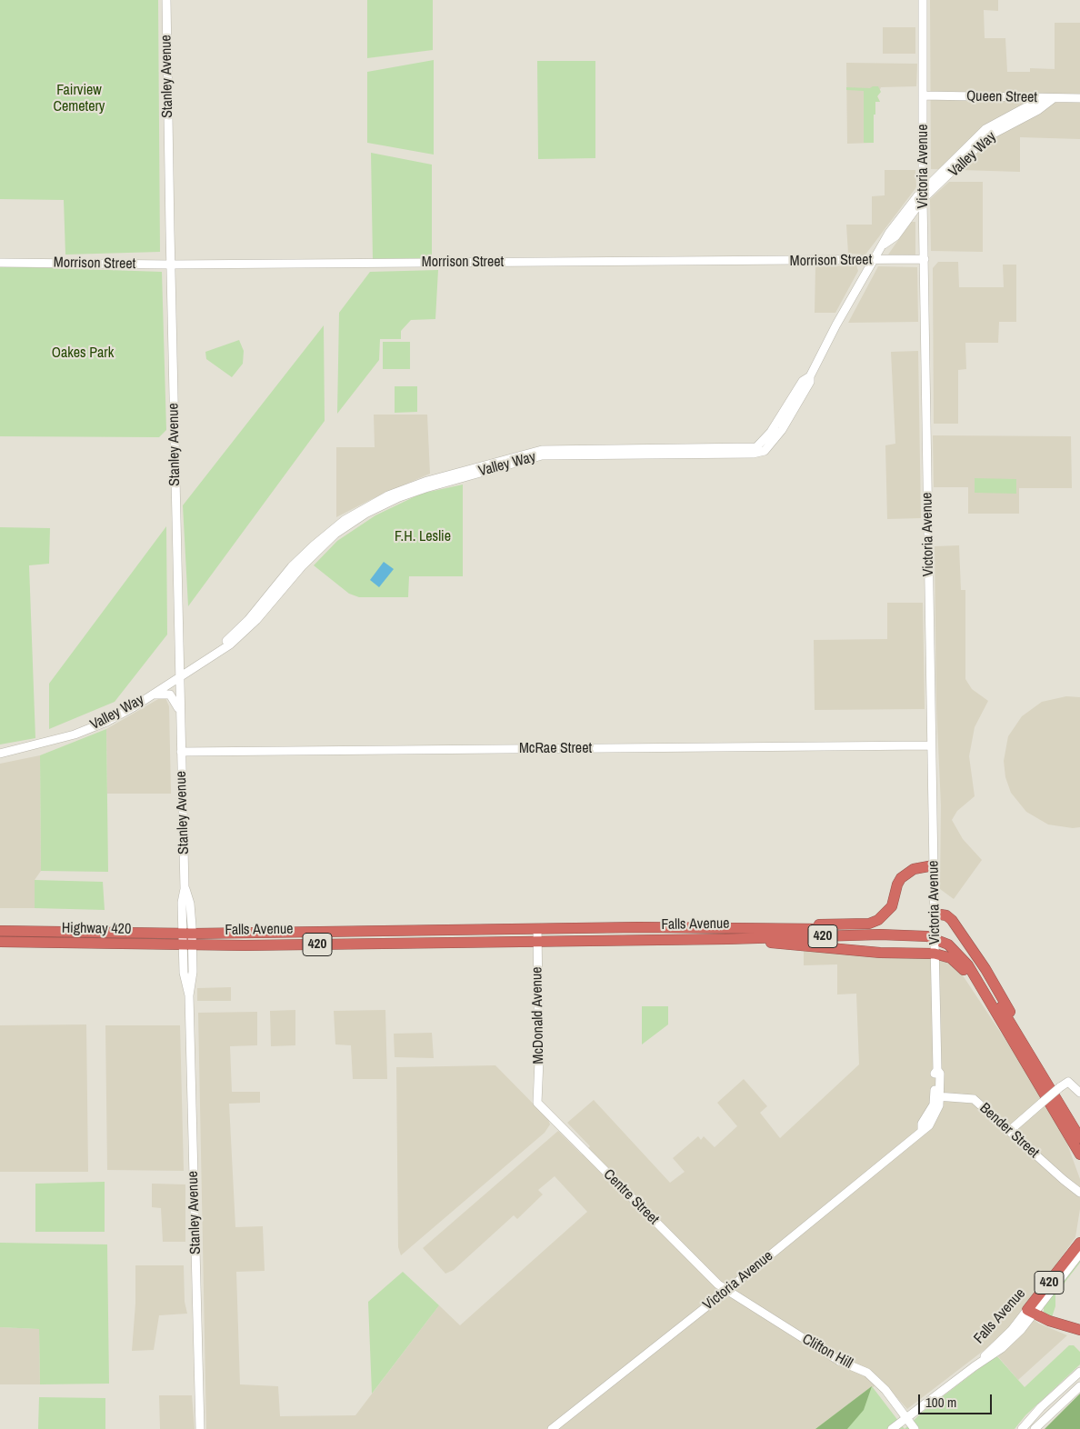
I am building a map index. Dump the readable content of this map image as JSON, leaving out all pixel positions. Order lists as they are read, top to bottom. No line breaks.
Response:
{"streets":{"highway":["Falls Avenue","Highway 420","420"],"street":["Stanley Avenue","Queen Street","Valley Way","Victoria Avenue","Morrison Street","McRae Street","McDonald Avenue","Bender Street","Centre Street","Clifton Hill"]},"crossings":[["Stanley Avenue","Valley Way"],["Stanley Avenue","Morrison Street"],["Stanley Avenue","McRae Street"],["Stanley Avenue","Falls Avenue"],["Stanley Avenue","Highway 420"],["Queen Street","Valley Way"],["Queen Street","Victoria Avenue"],["Valley Way","Victoria Avenue"],["Valley Way","Morrison Street"],["Victoria Avenue","Morrison Street"],["Victoria Avenue","McRae Street"],["Victoria Avenue","Bender Street"],["Victoria Avenue","Centre Street"],["Victoria Avenue","Clifton Hill"],["Falls Avenue","Highway 420"],["Falls Avenue","McDonald Avenue"],["Falls Avenue","Clifton Hill"],["McDonald Avenue","Centre Street"],["Centre Street","Clifton Hill"]],"parks":["Fairview Cemetery","Oakes Park","F.H. Leslie"],"scale_bar":"100 m"}
